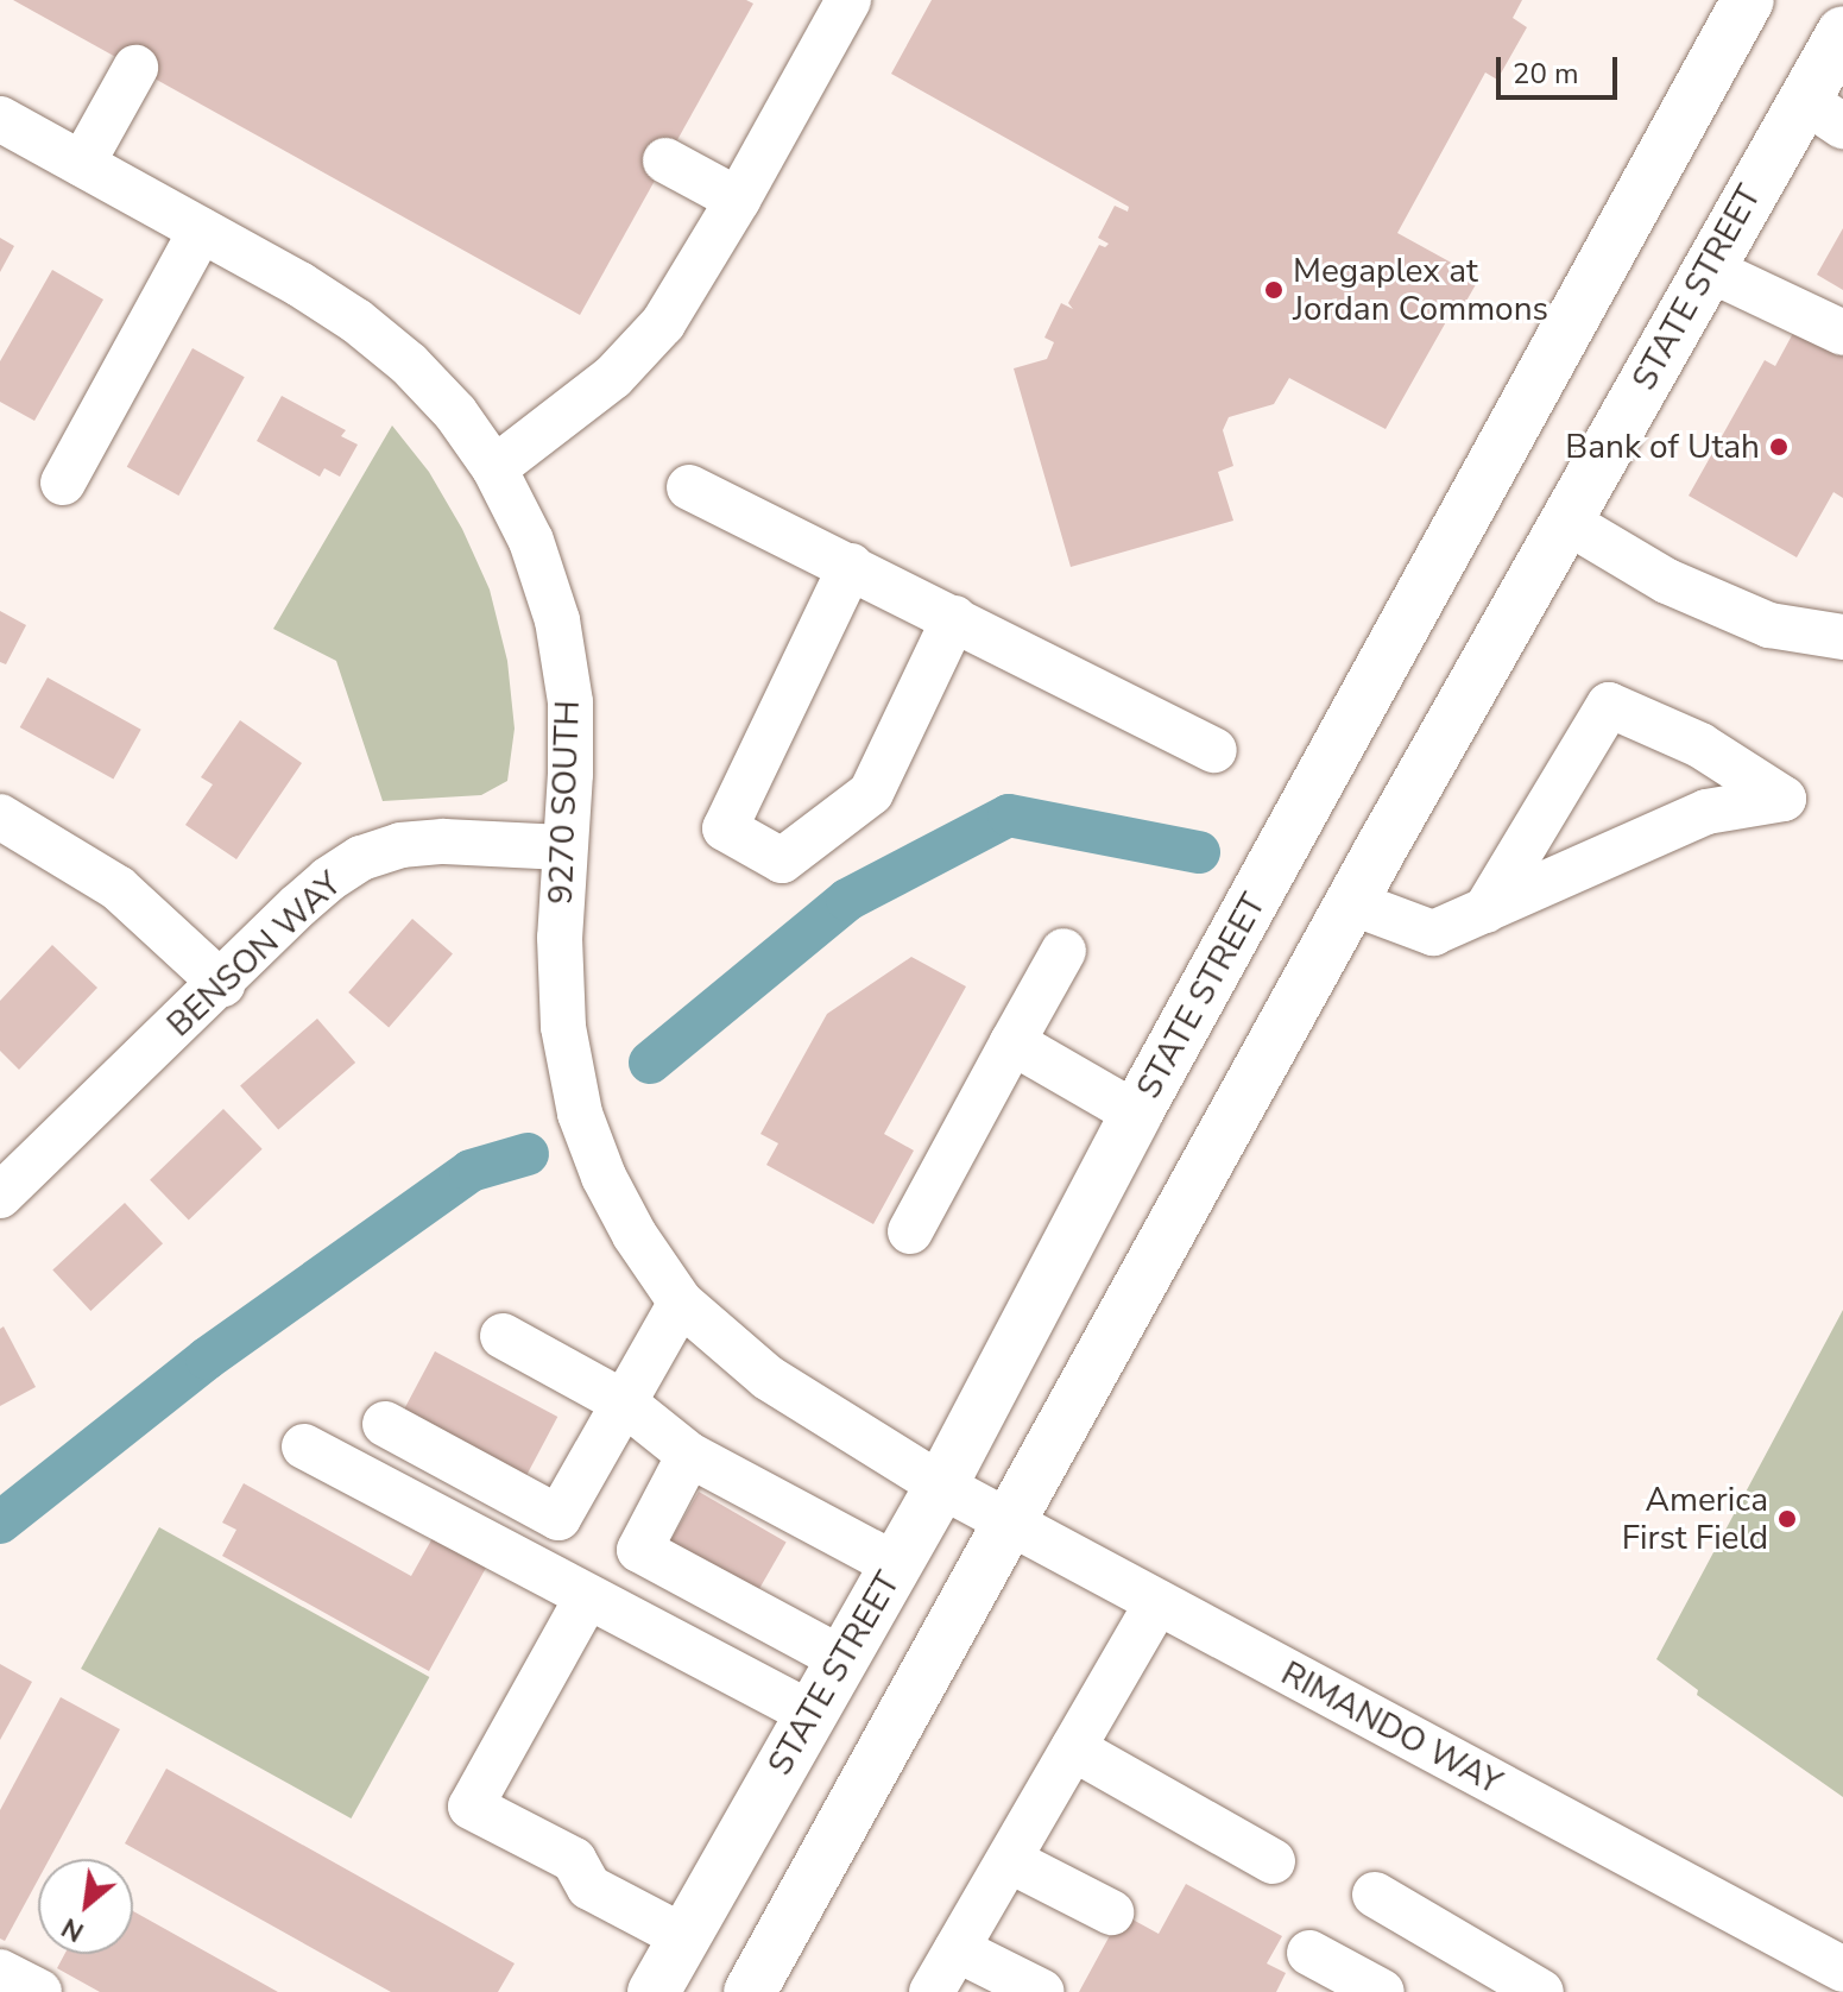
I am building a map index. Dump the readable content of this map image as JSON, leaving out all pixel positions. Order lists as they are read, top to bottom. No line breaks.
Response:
{"streets":{"main road":["STATE STREET"],"street":["9270 SOUTH","BENSON WAY","RIMANDO WAY"]},"crossings":[["STATE STREET","9270 SOUTH"],["STATE STREET","RIMANDO WAY"],["9270 SOUTH","BENSON WAY"],["9270 SOUTH","RIMANDO WAY"]],"places":["Megaplex at Jordan Commons","Bank of Utah","America First Field"],"scale_bar":"20 m","north":"bottom left"}
